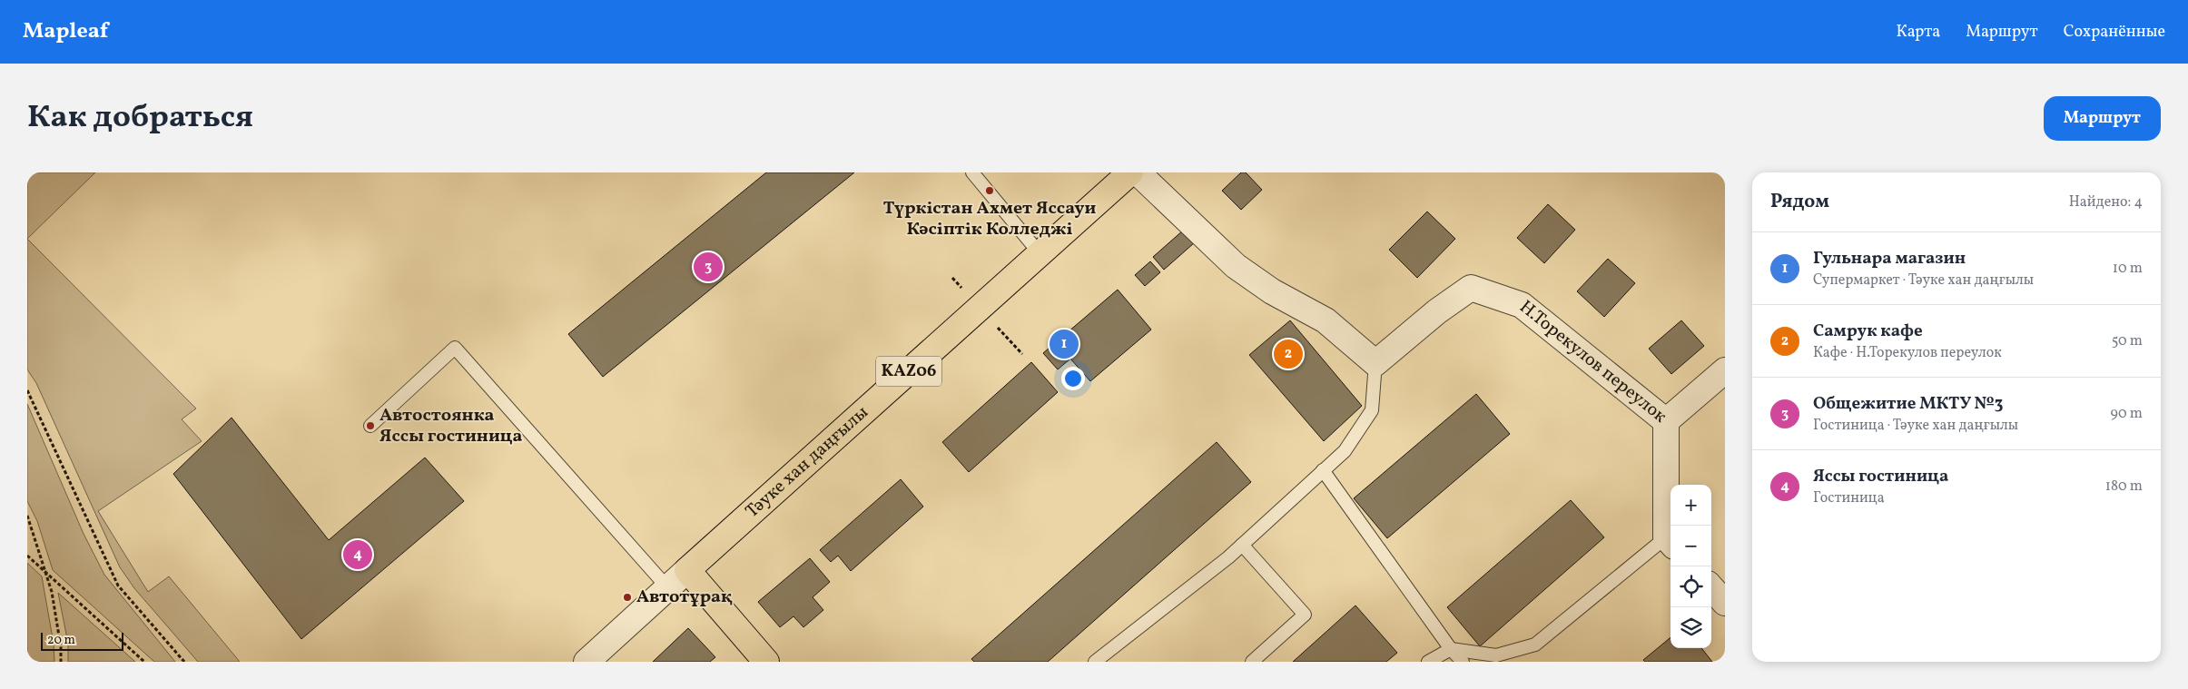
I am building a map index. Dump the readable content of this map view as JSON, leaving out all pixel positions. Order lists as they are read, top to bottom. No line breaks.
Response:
{"streets":{"main road":["KАZ06","Тәуке хан даңғылы"],"street":["Н.Торекулов переулок"]},"places":["Түркістан Ахмет Яссауи Кәсіптік Колледжі","Автостоянка Яссы гостиница","Автотұрақ"],"scale_bar":"20 m","page":{"header":"Mapleaf","nav":["Карта","Маршрут","Сохранённые"],"title":"Как добраться","buttons":"Маршрут","heading":["Рядом","Найдено: 4"],"list":[{"mark":"1","name":"Гульнара магазин","note":"Супермаркет · Тәуке хан даңғылы","value":"10 m"},{"mark":"2","name":"Самрук кафе","note":"Кафе · Н.Торекулов переулок","value":"50 m"},{"mark":"3","name":"Общежитие МКТУ №3","note":"Гостиница · Тәуке хан даңғылы","value":"90 m"},{"mark":"4","name":"Яссы гостиница","note":"Гостиница","value":"180 m"}],"pins":["3","1","2","4"],"map_buttons":["+","−"],"scale":"20 m"}}
